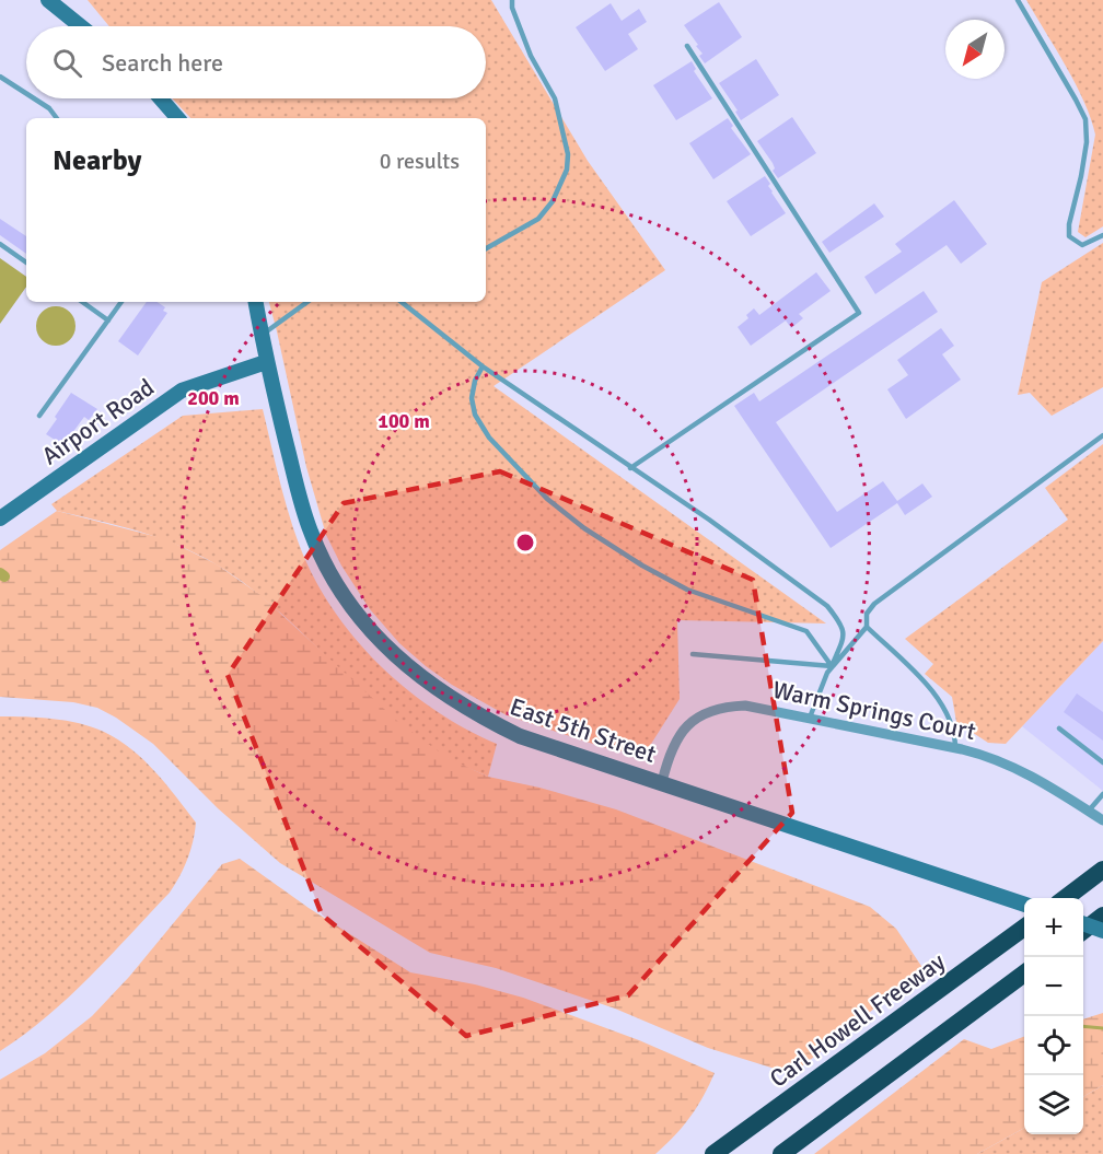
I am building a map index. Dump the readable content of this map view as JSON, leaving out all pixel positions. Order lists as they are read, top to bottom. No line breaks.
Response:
{"streets":{"highway":["Carl Howell Freeway"],"main road":["Airport Road","East 5th Street"],"street":["Warm Springs Court"]},"crossings":[["Airport Road","East 5th Street"],["Warm Springs Court","East 5th Street"]],"north":"bottom left","page":{"search":"Search here","heading":["Nearby","0 results"],"map_buttons":["+","−"]},"rings":["200 m","100 m"]}
